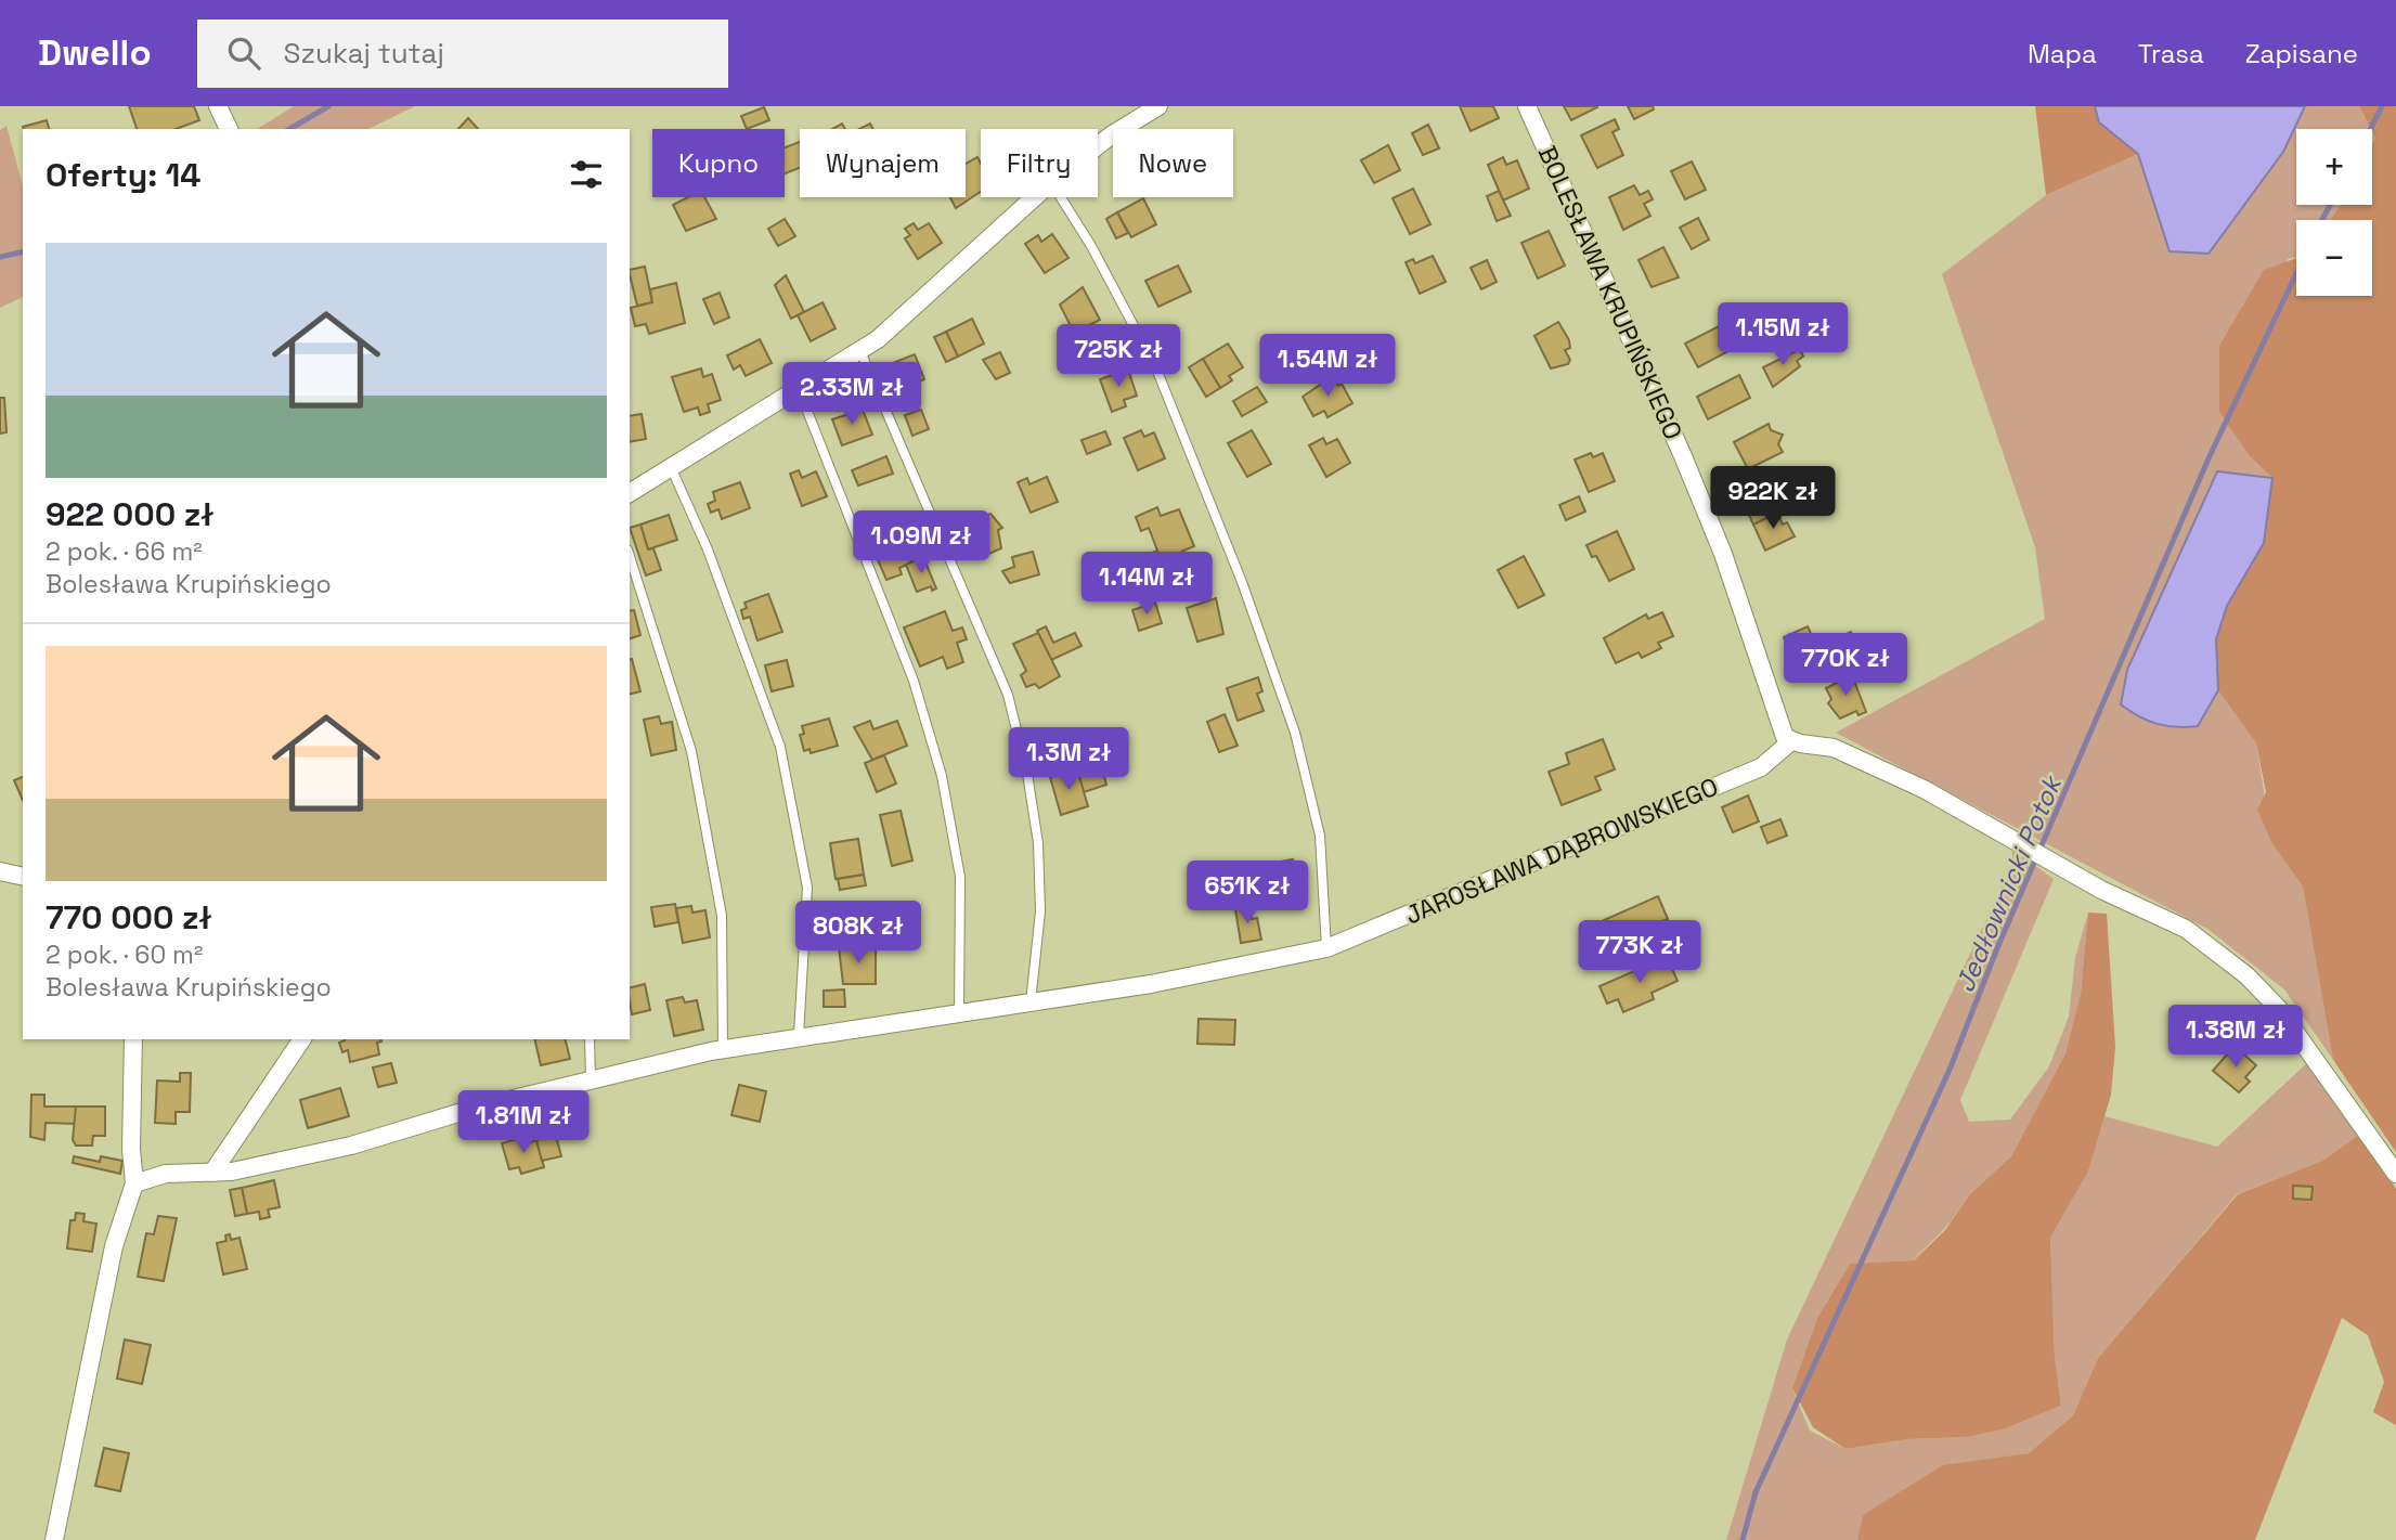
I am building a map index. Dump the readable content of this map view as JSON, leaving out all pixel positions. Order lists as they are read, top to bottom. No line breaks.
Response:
{"streets":{"street":["BOLESŁAWA KRUPIŃSKIEGO","JAROSŁAWA DĄBROWSKIEGO"]},"crossings":[["BOLESŁAWA KRUPIŃSKIEGO","JAROSŁAWA DĄBROWSKIEGO"]],"water":["Jedłownicki Potok"],"page":{"header":"Dwello","search":"Szukaj tutaj","nav":["Mapa","Trasa","Zapisane"],"map_buttons":["+","−"],"chip":["Kupno","Wynajem","Filtry","Nowe"],"heading":"Oferty: 14","list":[{"name":"922 000 zł","note":"2 pok. · 66 m² · Bolesława Krupińskiego"},{"name":"770 000 zł","note":"2 pok. · 60 m² · Bolesława Krupińskiego"}],"price":["1.15M zł","725K zł","1.54M zł","2.33M zł","922K zł","1.09M zł","1.14M zł","770K zł","1.3M zł","651K zł","808K zł","773K zł","1.38M zł","1.81M zł"]}}
